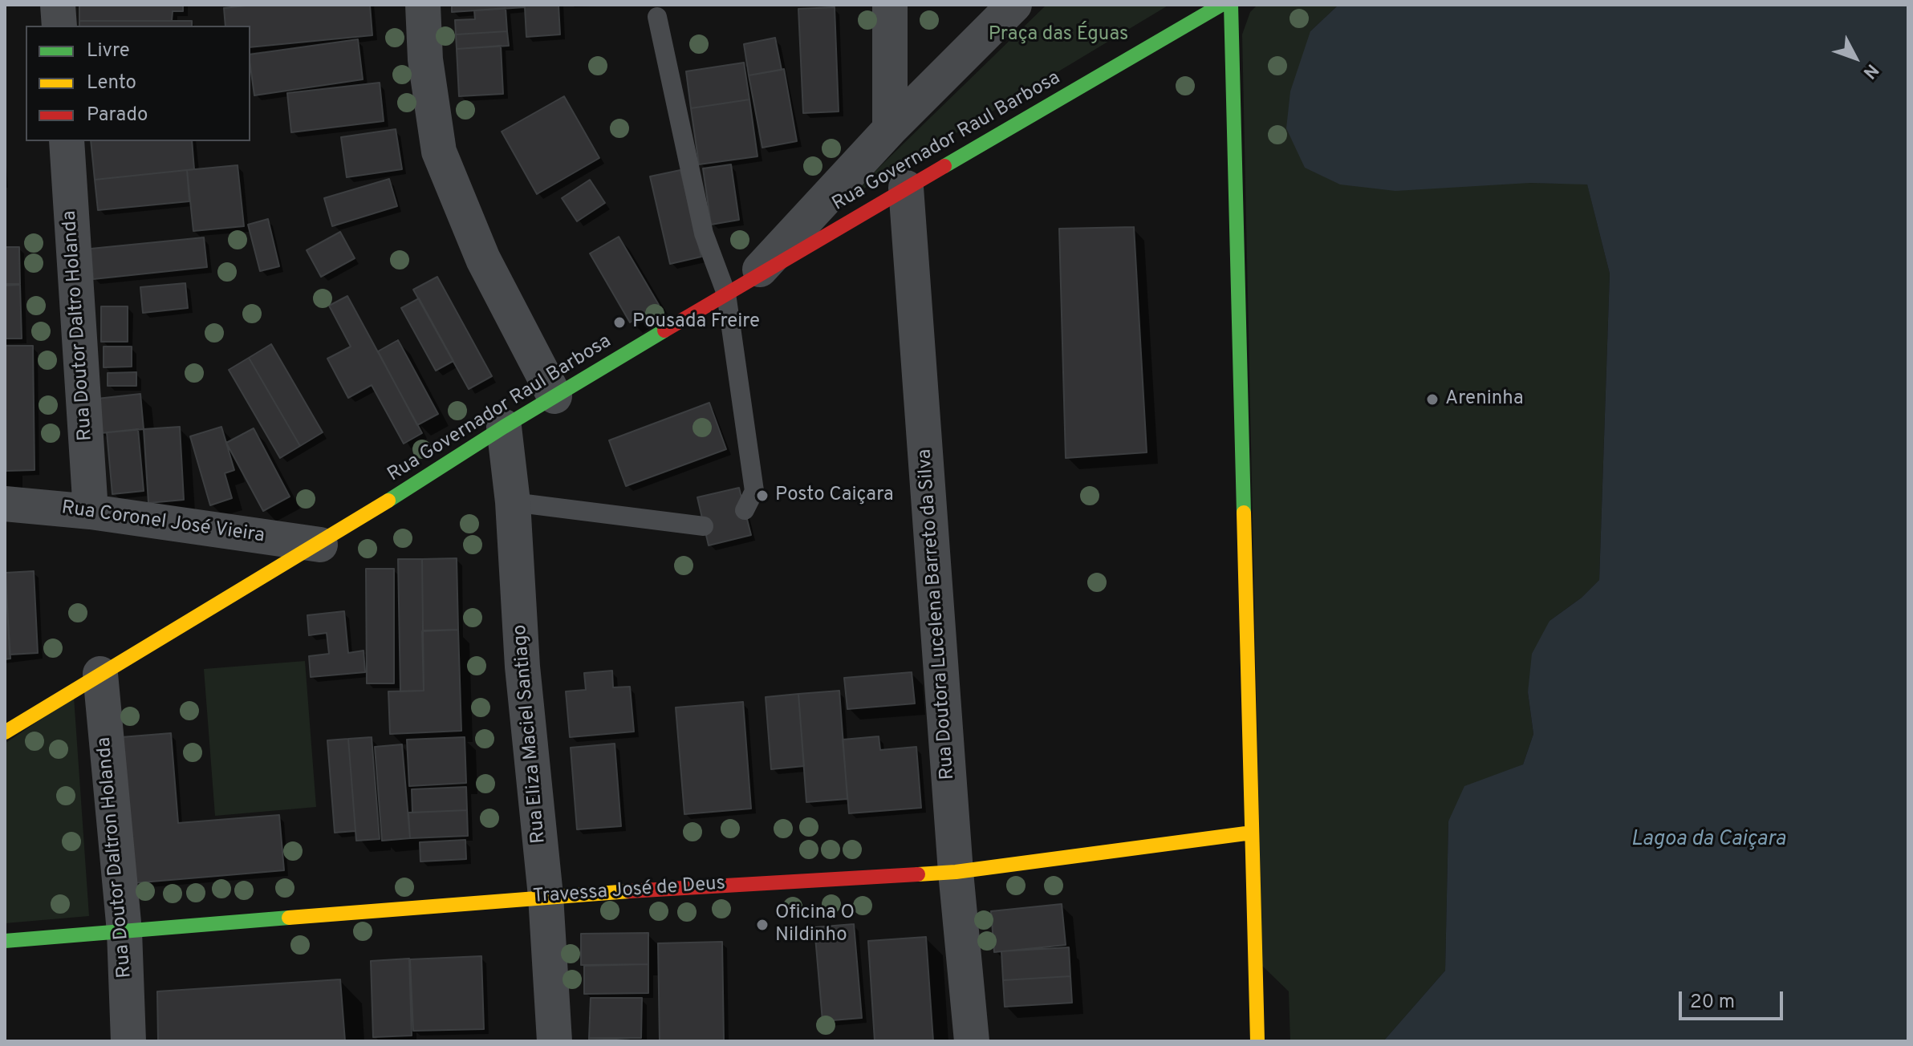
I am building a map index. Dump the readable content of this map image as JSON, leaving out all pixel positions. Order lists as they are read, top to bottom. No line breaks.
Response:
{"streets":{"street":["Rua Governador Raul Barbosa","Rua Doutor Daltro Holanda","Rua Coronel José Vieira","Rua Doutora Lucelena Barreto da Silva","Rua Eliza Maciel Santiago","Rua Doutor Daltron Holanda","Travessa José de Deus"]},"crossings":[["Rua Governador Raul Barbosa","Rua Coronel José Vieira"],["Rua Governador Raul Barbosa","Rua Doutora Lucelena Barreto da Silva"],["Rua Governador Raul Barbosa","Rua Eliza Maciel Santiago"],["Rua Governador Raul Barbosa","Rua Doutor Daltron Holanda"],["Rua Doutor Daltro Holanda","Rua Coronel José Vieira"],["Rua Doutora Lucelena Barreto da Silva","Travessa José de Deus"],["Rua Eliza Maciel Santiago","Travessa José de Deus"],["Rua Doutor Daltron Holanda","Travessa José de Deus"]],"water":["Lagoa da Caiçara"],"parks":["Praça das Éguas"],"places":["Pousada Freire","Areninha","Posto Caiçara","Oficina O Nildinho"],"legend":["Livre","Lento","Parado"],"scale_bar":"20 m","north":"bottom right"}
